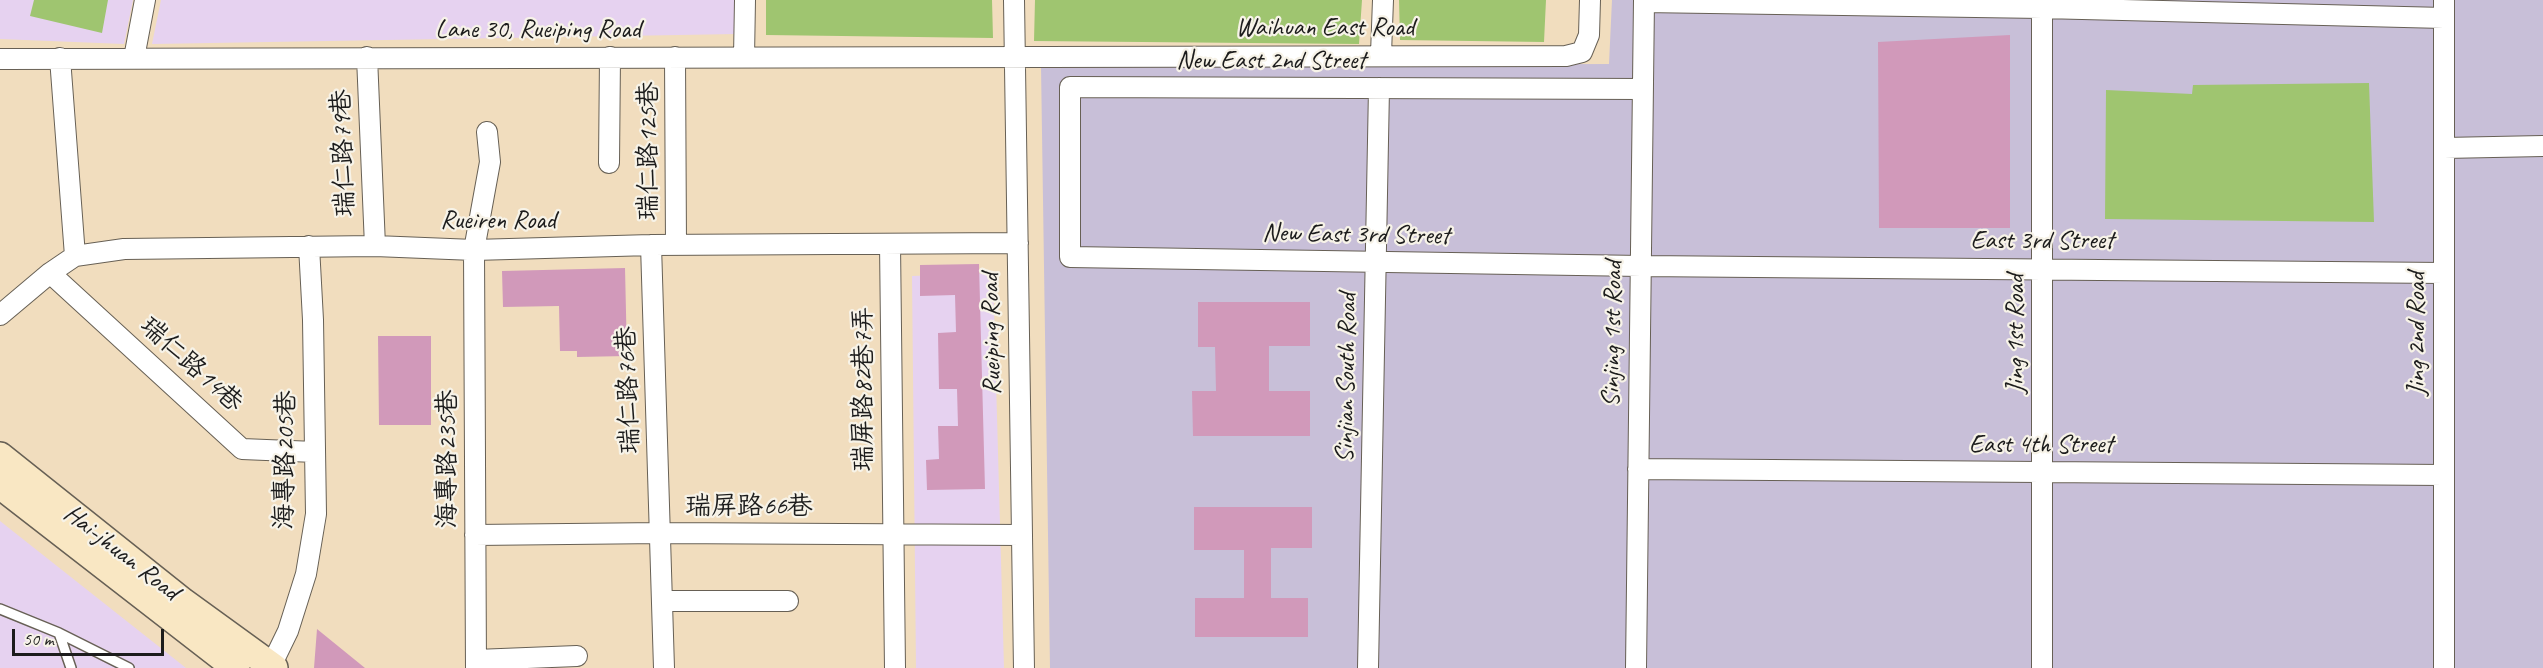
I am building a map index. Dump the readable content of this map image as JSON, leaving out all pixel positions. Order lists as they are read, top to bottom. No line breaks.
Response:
{"streets":{"street":["Waihuan East Road","Lane 30, Rueiping Road","New East 2nd Street","瑞仁路125巷","瑞仁路79巷","Rueiren Road","New East 3rd Street","East 3rd Street","Rueiping Road","Sinjing 1st Road","Jing 1st Road","Jing 2nd Road","瑞仁路14巷","Sinjian South Road","瑞屏路82巷7弄","瑞仁路76巷","East 4th Street","海專路235巷","海專路205巷","瑞屏路66巷","Hai-jhuan Road"]},"crossings":[["Waihuan East Road","Lane 30, Rueiping Road"],["Waihuan East Road","Rueiping Road"],["Lane 30, Rueiping Road","瑞仁路125巷"],["Lane 30, Rueiping Road","瑞仁路79巷"],["Lane 30, Rueiping Road","Rueiping Road"],["New East 2nd Street","New East 3rd Street"],["New East 2nd Street","Sinjing 1st Road"],["New East 2nd Street","Sinjian South Road"],["瑞仁路125巷","Rueiren Road"],["瑞仁路79巷","Rueiren Road"],["Rueiren Road","Rueiping Road"],["Rueiren Road","瑞仁路14巷"],["Rueiren Road","瑞屏路82巷7弄"],["Rueiren Road","瑞仁路76巷"],["Rueiren Road","海專路235巷"],["Rueiren Road","海專路205巷"],["New East 3rd Street","East 3rd Street"],["New East 3rd Street","Sinjing 1st Road"],["New East 3rd Street","Sinjian South Road"],["East 3rd Street","Sinjing 1st Road"],["East 3rd Street","Jing 1st Road"],["East 3rd Street","Jing 2nd Road"],["Rueiping Road","瑞屏路66巷"],["Sinjing 1st Road","East 4th Street"],["Jing 1st Road","East 4th Street"],["Jing 2nd Road","East 4th Street"],["瑞仁路14巷","海專路205巷"],["瑞屏路82巷7弄","瑞屏路66巷"],["瑞仁路76巷","瑞屏路66巷"],["海專路235巷","瑞屏路66巷"],["海專路205巷","Hai-jhuan Road"]],"scale_bar":"50 m"}
